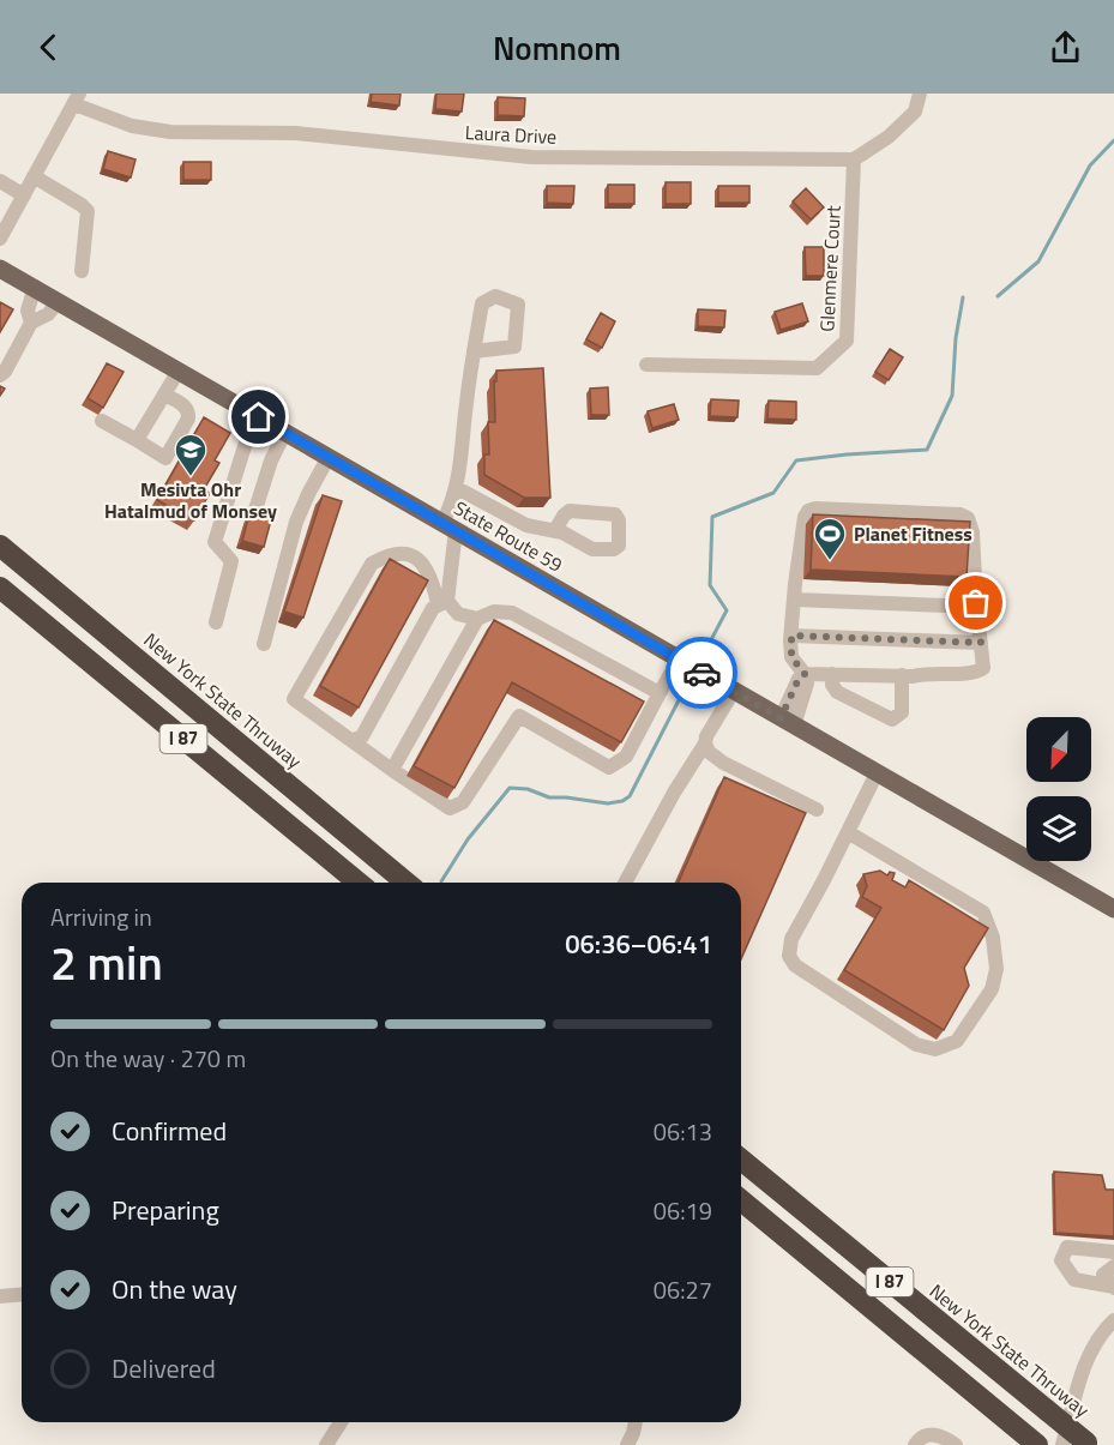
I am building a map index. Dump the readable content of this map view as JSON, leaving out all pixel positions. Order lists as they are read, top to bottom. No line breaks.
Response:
{"streets":{"highway":["New York State Thruway","I 87"],"main road":["State Route 59"],"street":["Laura Drive","Glenmere Court"]},"crossings":[["Laura Drive","Glenmere Court"]],"places":{"school or university":["Mesivta Ohr Hatalmud of Monsey"],"sports":["Planet Fitness"]},"north":"bottom left","page":{"header":"Nomnom","heading":["2 min","Arriving in","06:36–06:41"],"bar":"On the way · 270 m","list":[["Confirmed","06:13"],["Preparing","06:19"],["On the way","06:27"],"Delivered"]}}
